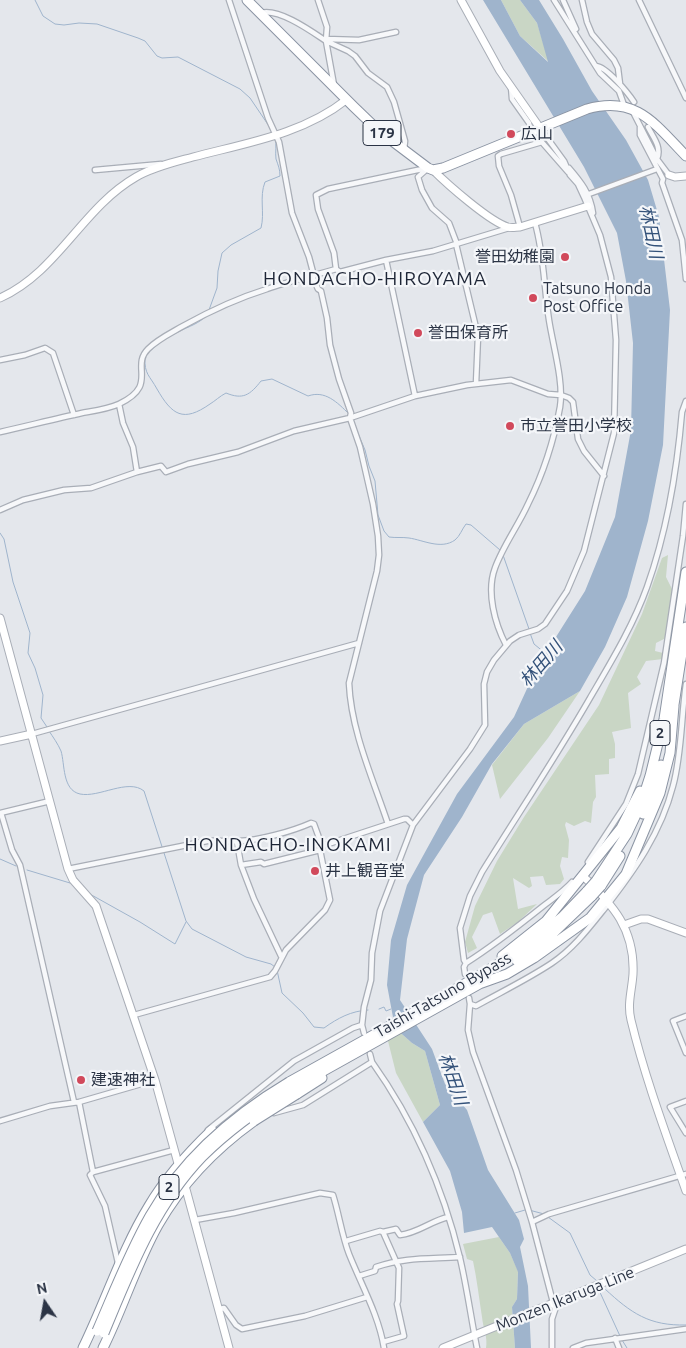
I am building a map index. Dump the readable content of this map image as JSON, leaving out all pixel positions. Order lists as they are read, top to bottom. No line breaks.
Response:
{"streets":{"highway":["179","2","Taishi-Tatsuno Bypass"],"main road":["Monzen Ikaruga Line"]},"districts":["HONDACHO-HIROYAMA","HONDACHO-INOKAMI"],"water":["林田川"],"places":["広山","誉田幼稚園","Tatsuno Honda Post Office","誉田保育所","市立誉田小学校","井上観音堂","建速神社"],"north":"top"}
